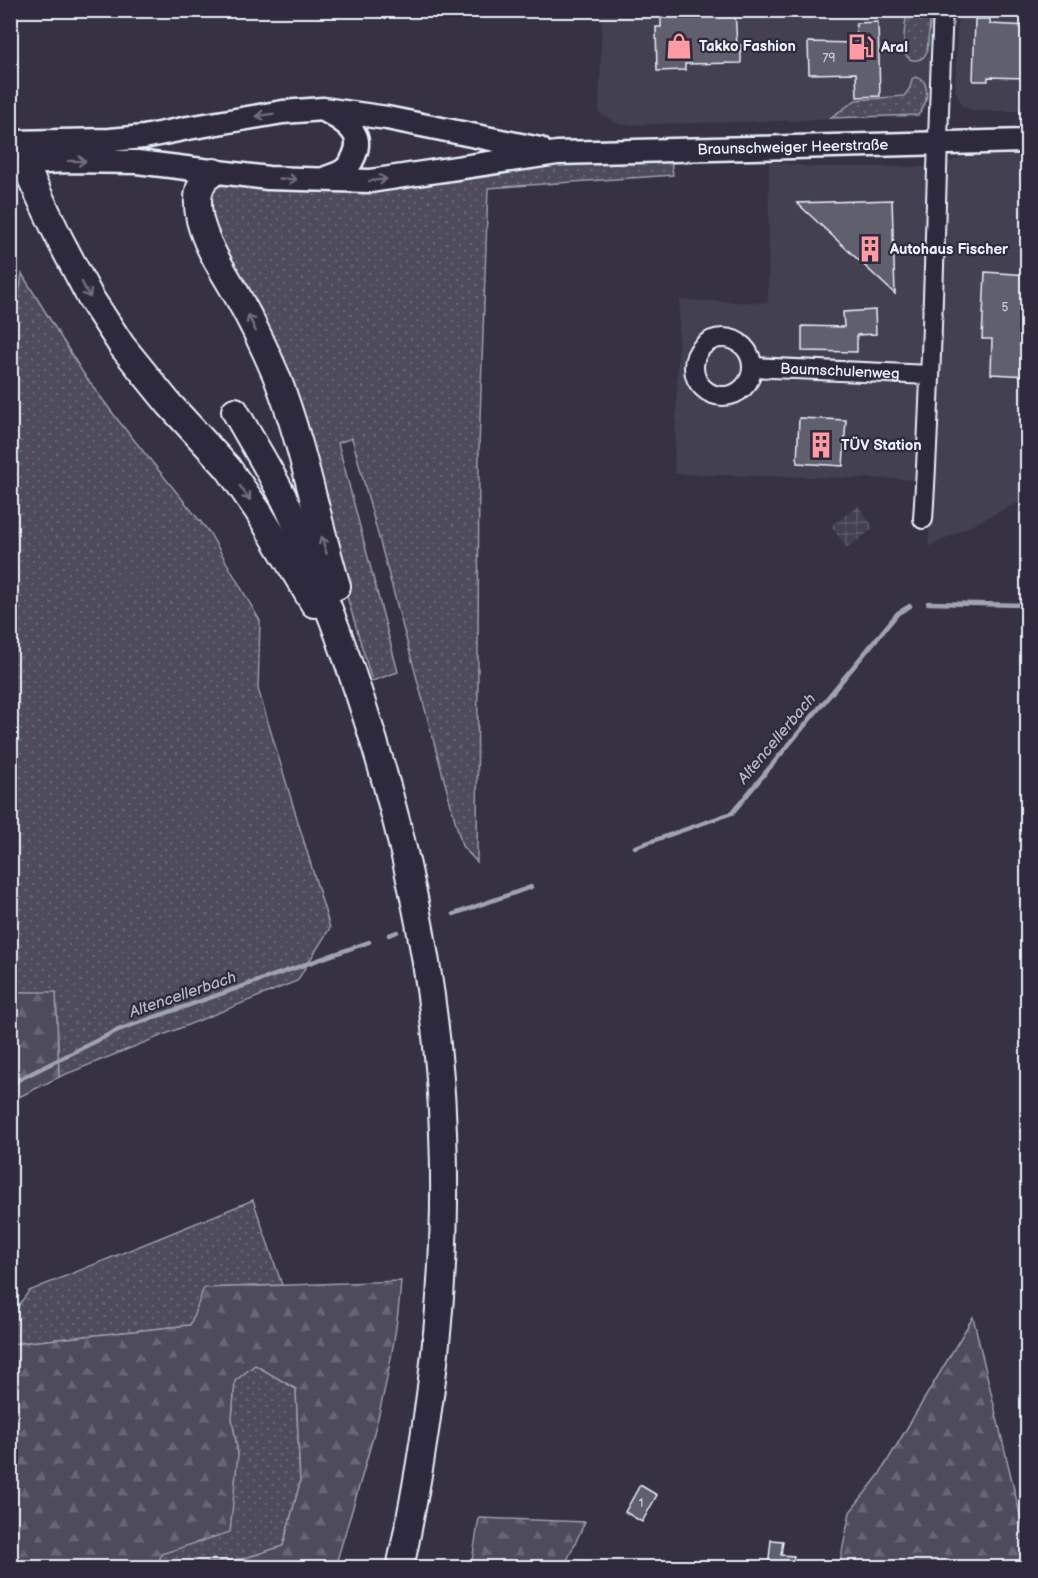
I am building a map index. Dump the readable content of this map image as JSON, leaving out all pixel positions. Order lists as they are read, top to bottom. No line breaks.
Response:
{"streets":{"main road":["Braunschweiger Heerstraße"],"street":["Baumschulenweg"]},"water":["Altencellerbach"],"places":{"shop":["Takko Fashion"],"fuel station":["Aral"],"building":["Autohaus Fischer","TÜV Station"]},"house_numbers":["79","5","1"]}
